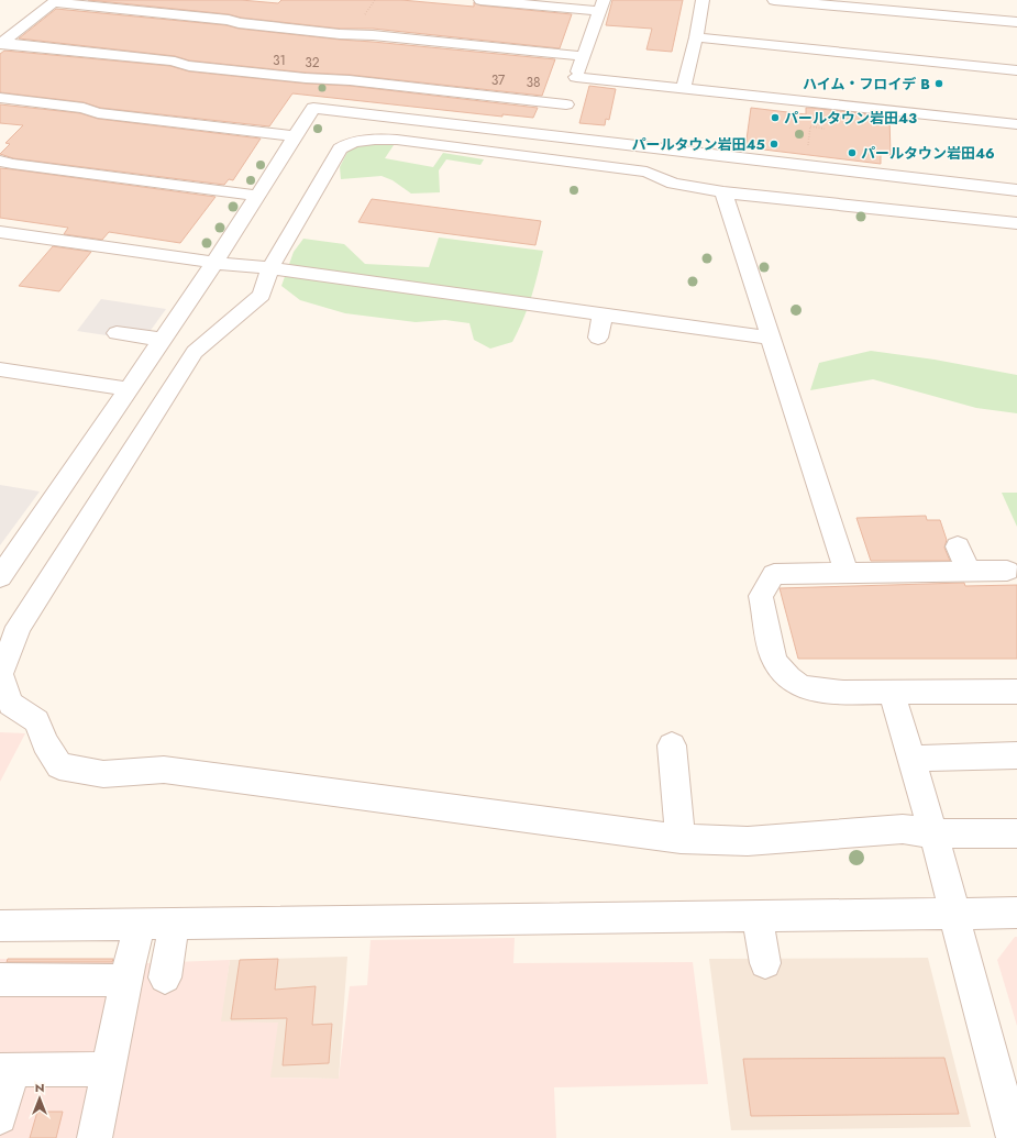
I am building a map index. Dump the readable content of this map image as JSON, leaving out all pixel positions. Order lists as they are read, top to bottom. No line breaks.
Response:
{"places":["ハイム・フロイデ B","パールタウン岩田43","パールタウン岩田45","パールタウン岩田46"],"house_numbers":["31","32","37","38"],"north":"top"}
